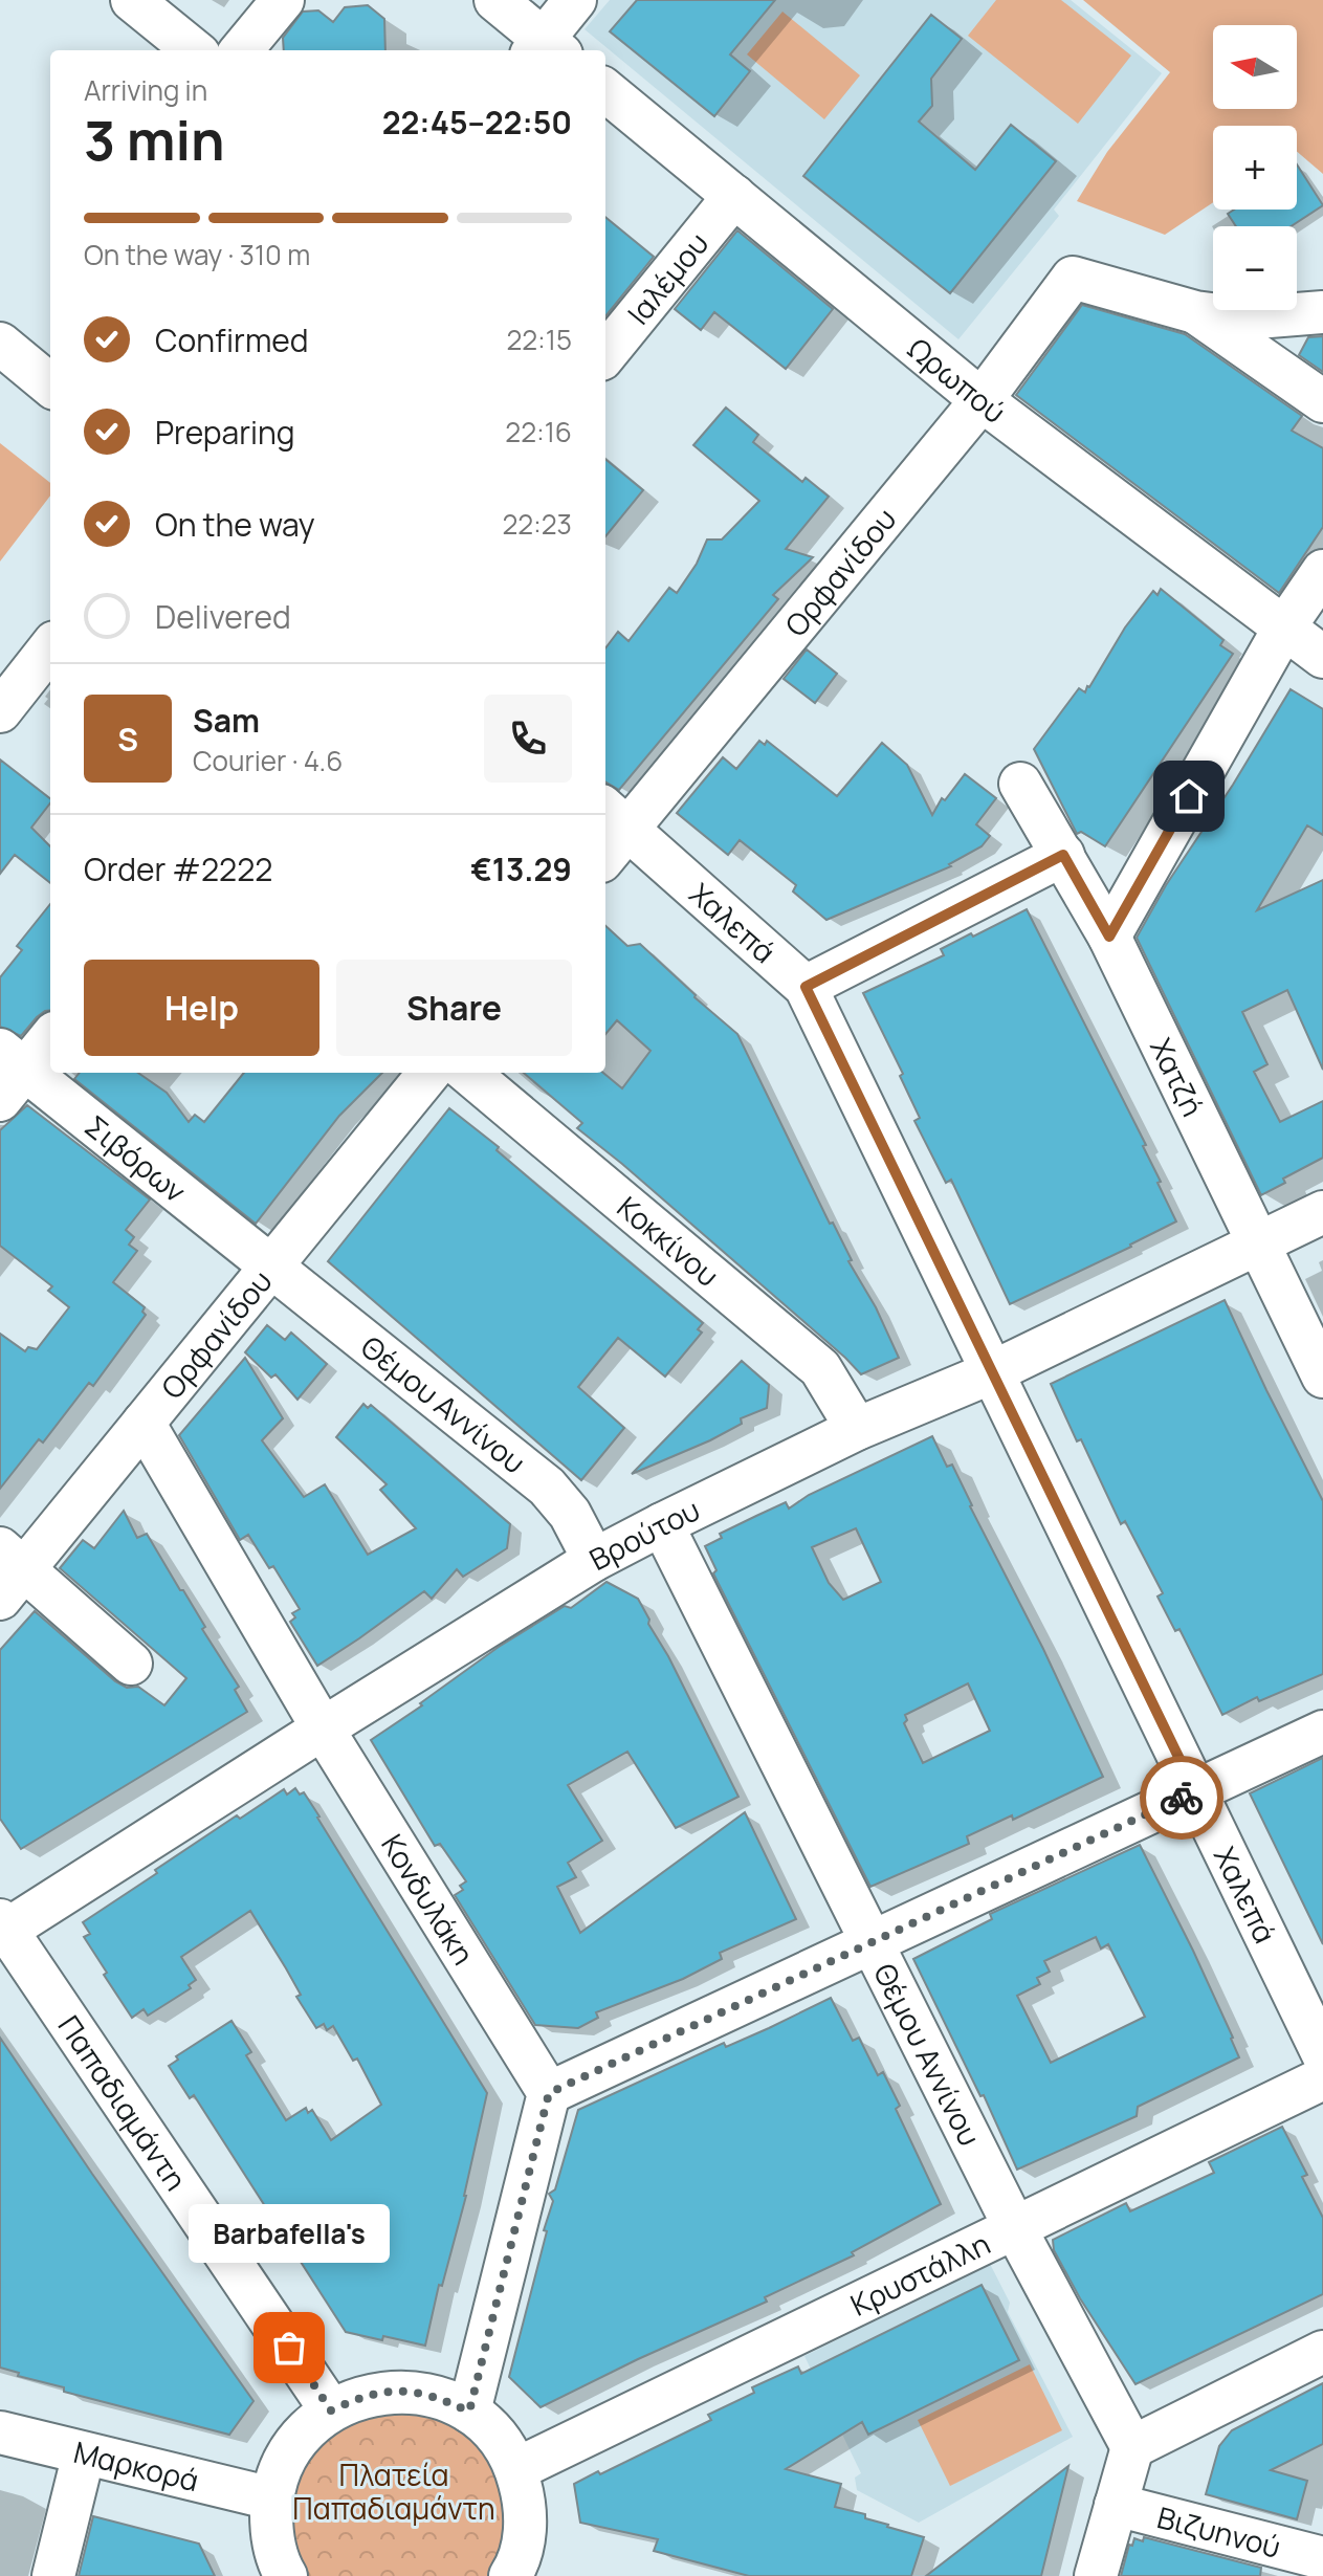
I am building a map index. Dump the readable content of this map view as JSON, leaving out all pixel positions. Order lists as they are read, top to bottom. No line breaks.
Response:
{"streets":{"street":["Ιαλέμου","Ωρωπού","Ορφανίδου","Χαλεπά","Χατζή","Σιβόρων","Κοκκίνου","Θέμου Αννίνου","Βρούτου","Κονδυλάκη","Παπαδιαμάντη","Κρυστάλλη","Μαρκορά","Βιζυηνού"]},"crossings":[["Ιαλέμου","Ωρωπού"],["Ωρωπού","Ορφανίδου"],["Ορφανίδου","Χαλεπά"],["Ορφανίδου","Σιβόρων"],["Ορφανίδου","Θέμου Αννίνου"],["Ορφανίδου","Κονδυλάκη"],["Χαλεπά","Βρούτου"],["Χατζή","Βρούτου"],["Σιβόρων","Θέμου Αννίνου"],["Κοκκίνου","Βρούτου"],["Θέμου Αννίνου","Βρούτου"],["Θέμου Αννίνου","Κρυστάλλη"],["Θέμου Αννίνου","Βιζυηνού"],["Βρούτου","Κονδυλάκη"],["Βρούτου","Παπαδιαμάντη"]],"parks":["Πλατεία Παπαδιαμάντη"],"places":["Barbafella's"],"north":"left","page":{"map_buttons":["+","−"],"heading":["3 min","Arriving in","22:45–22:50"],"panel":["Sam","Courier · 4.6","Order #2222","€13.29"],"bar":"On the way · 310 m","list":[["Confirmed","22:15"],["Preparing","22:16"],["On the way","22:23"],"Delivered"],"round":"S","buttons":["Help","Share"],"bubble":"Barbafella's"}}
